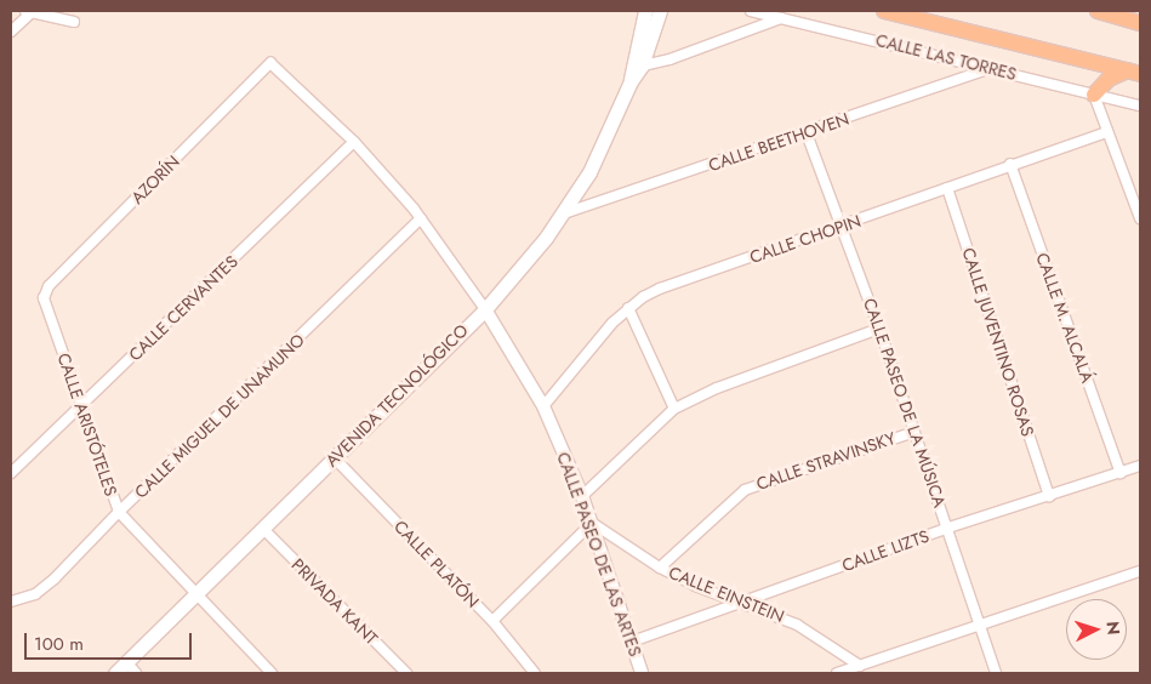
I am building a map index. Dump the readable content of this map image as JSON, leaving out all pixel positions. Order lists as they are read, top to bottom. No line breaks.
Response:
{"streets":{"main road":["AVENIDA TECNOLÓGICO"],"street":["CALLE LAS TORRES","CALLE BEETHOVEN","AZORÍN","CALLE CHOPIN","CALLE CERVANTES","CALLE M. ALCALÁ","CALLE JUVENTINO ROSAS","CALLE PASEO DE LA MÚSICA","CALLE MIGUEL DE UNAMUNO","CALLE ARISTÓTELES","CALLE STRAVINSKY","CALLE LIZTS","CALLE PASEO DE LAS ARTES","CALLE PLATÓN","CALLE EINSTEIN","PRIVADA KANT"]},"crossings":[["CALLE LAS TORRES","CALLE BEETHOVEN"],["CALLE BEETHOVEN","AVENIDA TECNOLÓGICO"],["CALLE BEETHOVEN","CALLE PASEO DE LA MÚSICA"],["AZORÍN","CALLE ARISTÓTELES"],["AZORÍN","CALLE PASEO DE LAS ARTES"],["CALLE CHOPIN","CALLE M. ALCALÁ"],["CALLE CHOPIN","CALLE JUVENTINO ROSAS"],["CALLE CHOPIN","CALLE PASEO DE LA MÚSICA"],["CALLE CHOPIN","CALLE PASEO DE LAS ARTES"],["CALLE CERVANTES","CALLE ARISTÓTELES"],["CALLE CERVANTES","CALLE PASEO DE LAS ARTES"],["CALLE M. ALCALÁ","CALLE LIZTS"],["CALLE JUVENTINO ROSAS","CALLE LIZTS"],["AVENIDA TECNOLÓGICO","CALLE ARISTÓTELES"],["AVENIDA TECNOLÓGICO","CALLE PASEO DE LAS ARTES"],["AVENIDA TECNOLÓGICO","CALLE PLATÓN"],["AVENIDA TECNOLÓGICO","PRIVADA KANT"],["CALLE PASEO DE LA MÚSICA","CALLE STRAVINSKY"],["CALLE PASEO DE LA MÚSICA","CALLE LIZTS"],["CALLE MIGUEL DE UNAMUNO","CALLE ARISTÓTELES"],["CALLE MIGUEL DE UNAMUNO","CALLE PASEO DE LAS ARTES"],["CALLE STRAVINSKY","CALLE EINSTEIN"],["CALLE LIZTS","CALLE PASEO DE LAS ARTES"],["CALLE LIZTS","CALLE EINSTEIN"],["CALLE PASEO DE LAS ARTES","CALLE EINSTEIN"]],"scale_bar":"100 m","north":"right"}
